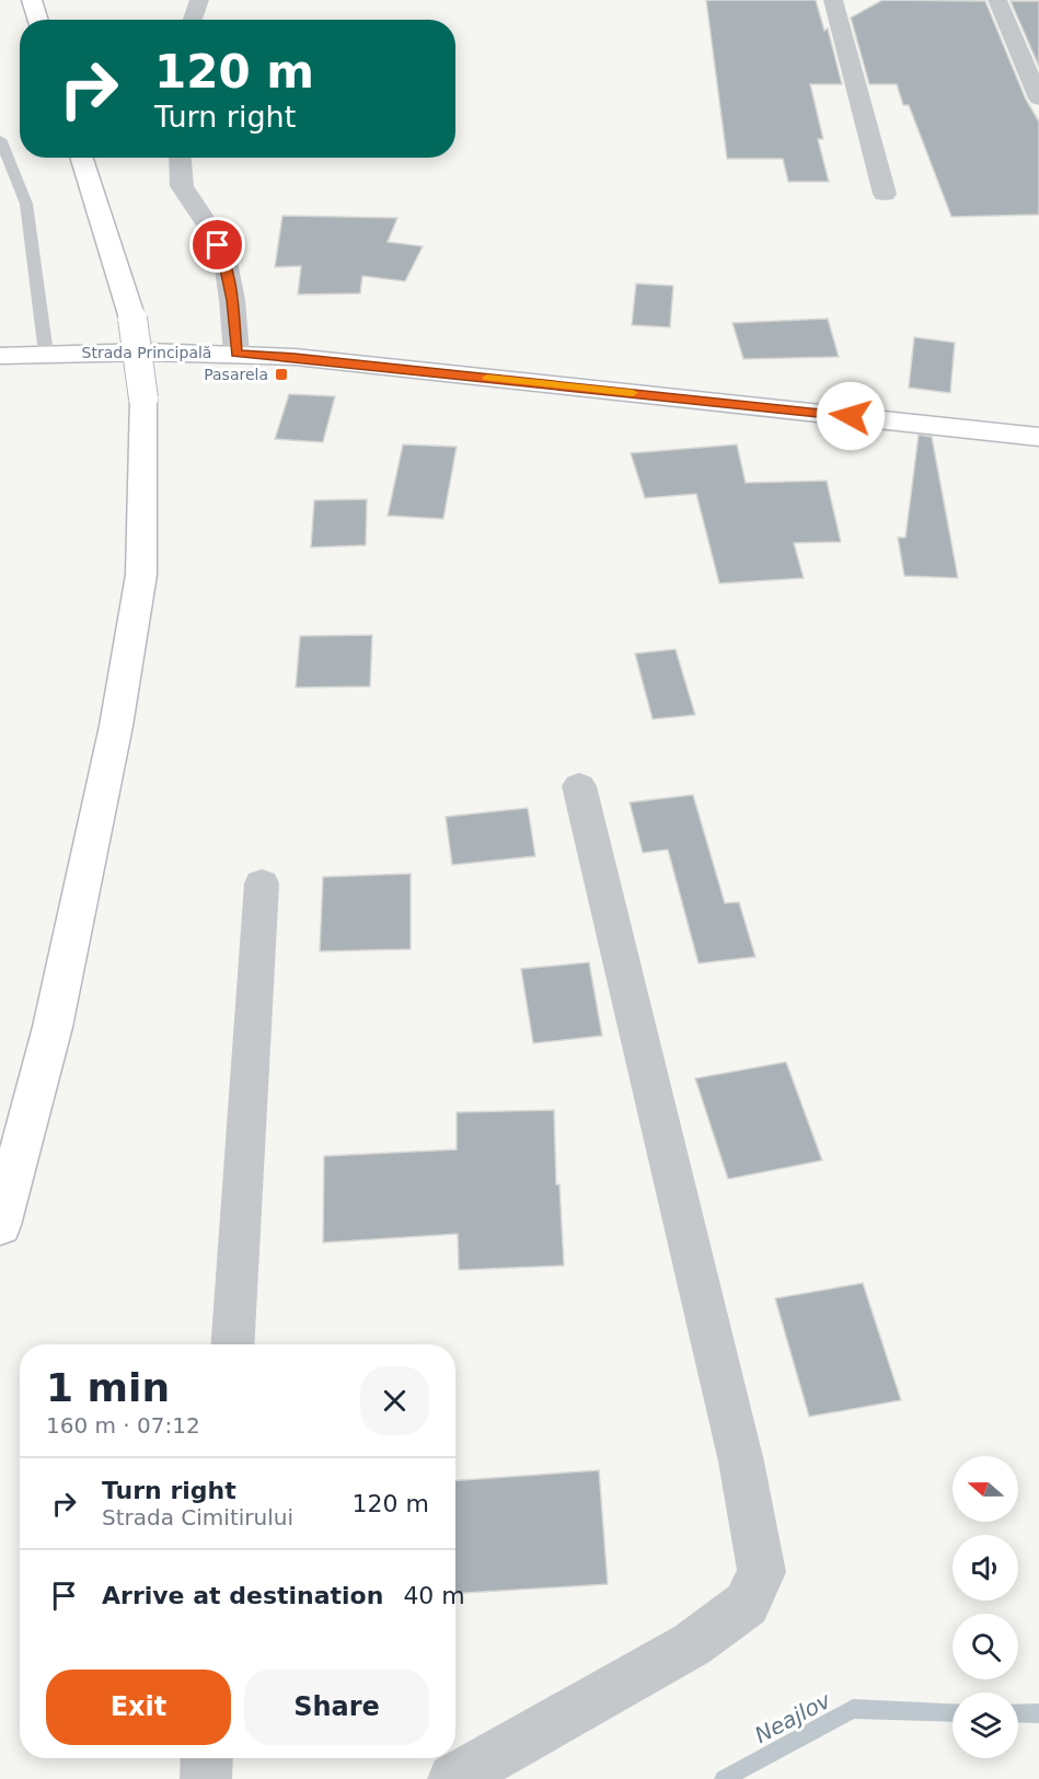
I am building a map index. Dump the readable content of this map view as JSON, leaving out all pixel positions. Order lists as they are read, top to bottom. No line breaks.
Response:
{"streets":{"main road":["Strada Principală"]},"water":["Neajlov"],"places":{"transit":["Pasarela"]},"north":"left","page":{"turn":["120 m","Turn right"],"heading":["1 min","160 m · 07:12"],"list":[{"name":"Turn right","note":"Strada Cimitirului","value":"120 m"},{"name":"Arrive at destination","value":"40 m"}],"buttons":["Exit","Share"]}}
